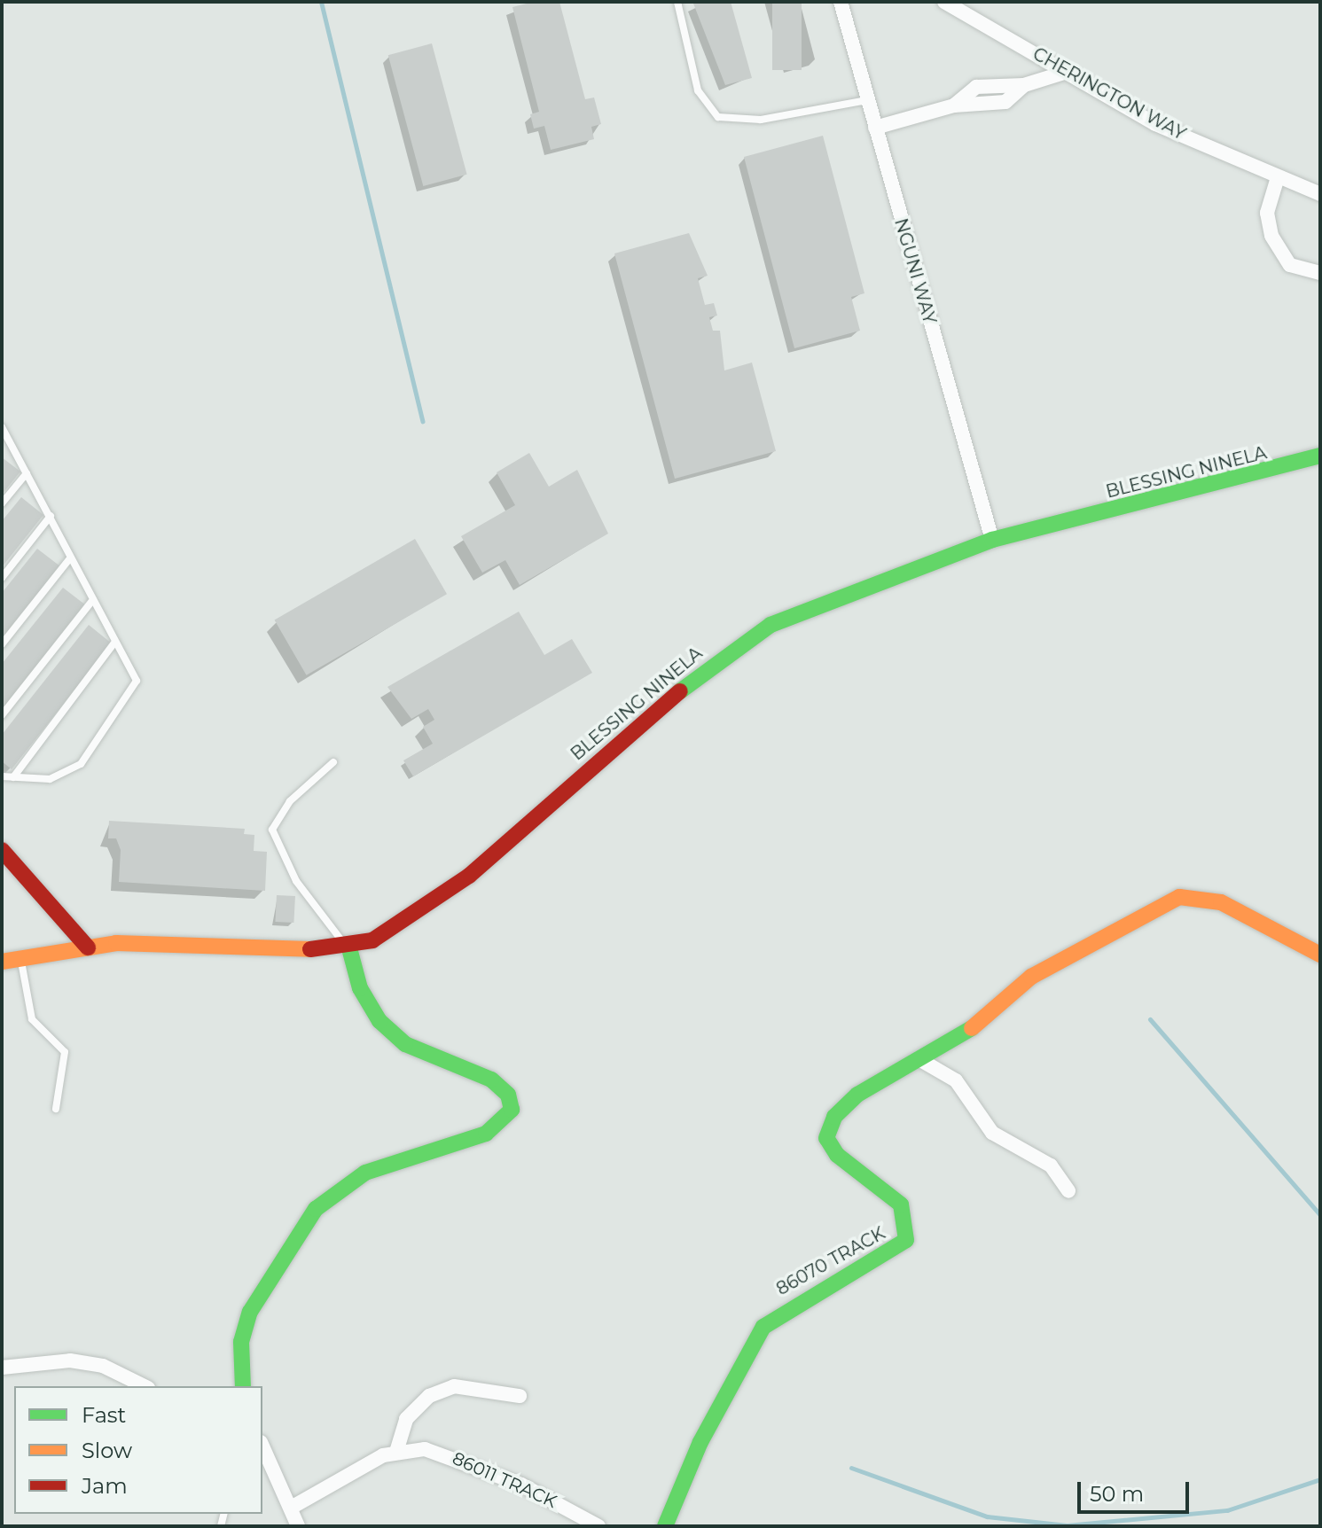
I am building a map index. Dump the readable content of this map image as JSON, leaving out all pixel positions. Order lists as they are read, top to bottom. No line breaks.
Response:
{"streets":{"street":["CHERINGTON WAY","NGUNI WAY","BLESSING NINELA","86070 TRACK","86011 TRACK"]},"crossings":[["NGUNI WAY","BLESSING NINELA"]],"legend":["Fast","Slow","Jam"],"scale_bar":"50 m"}
